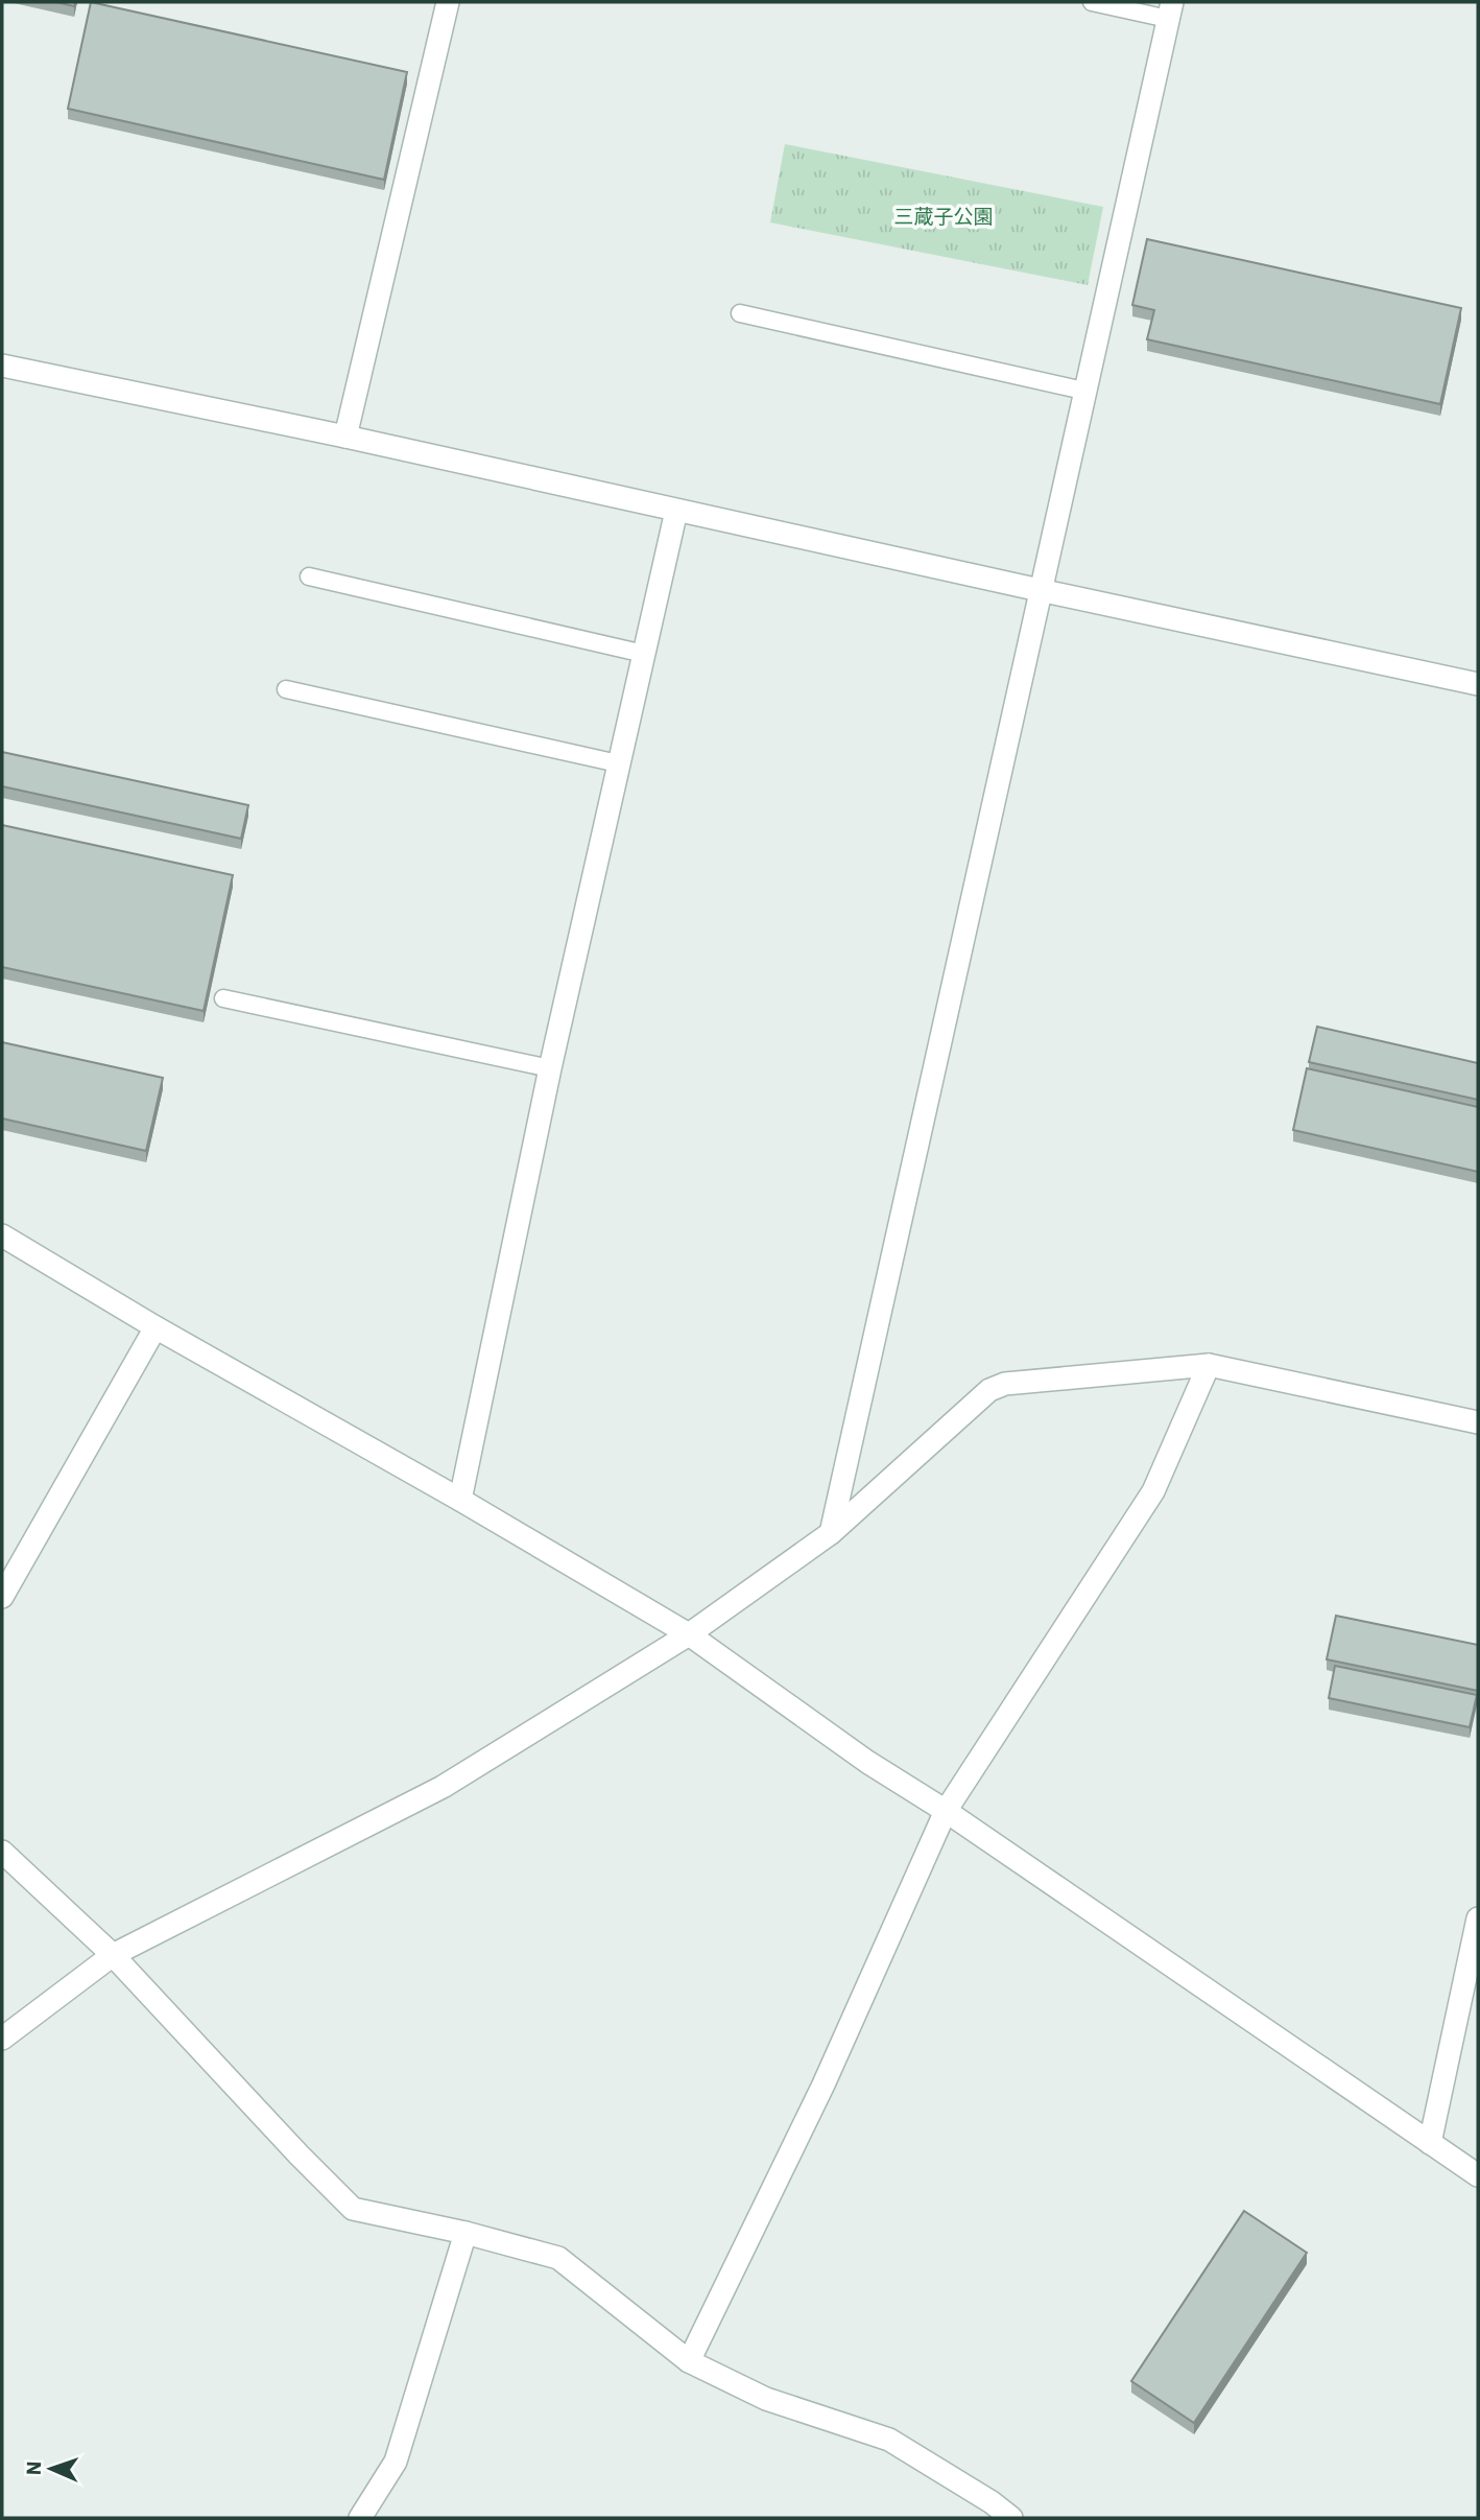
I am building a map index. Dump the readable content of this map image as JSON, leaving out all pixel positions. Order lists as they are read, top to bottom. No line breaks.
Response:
{"parks":["三蔵子公園"],"north":"left"}
